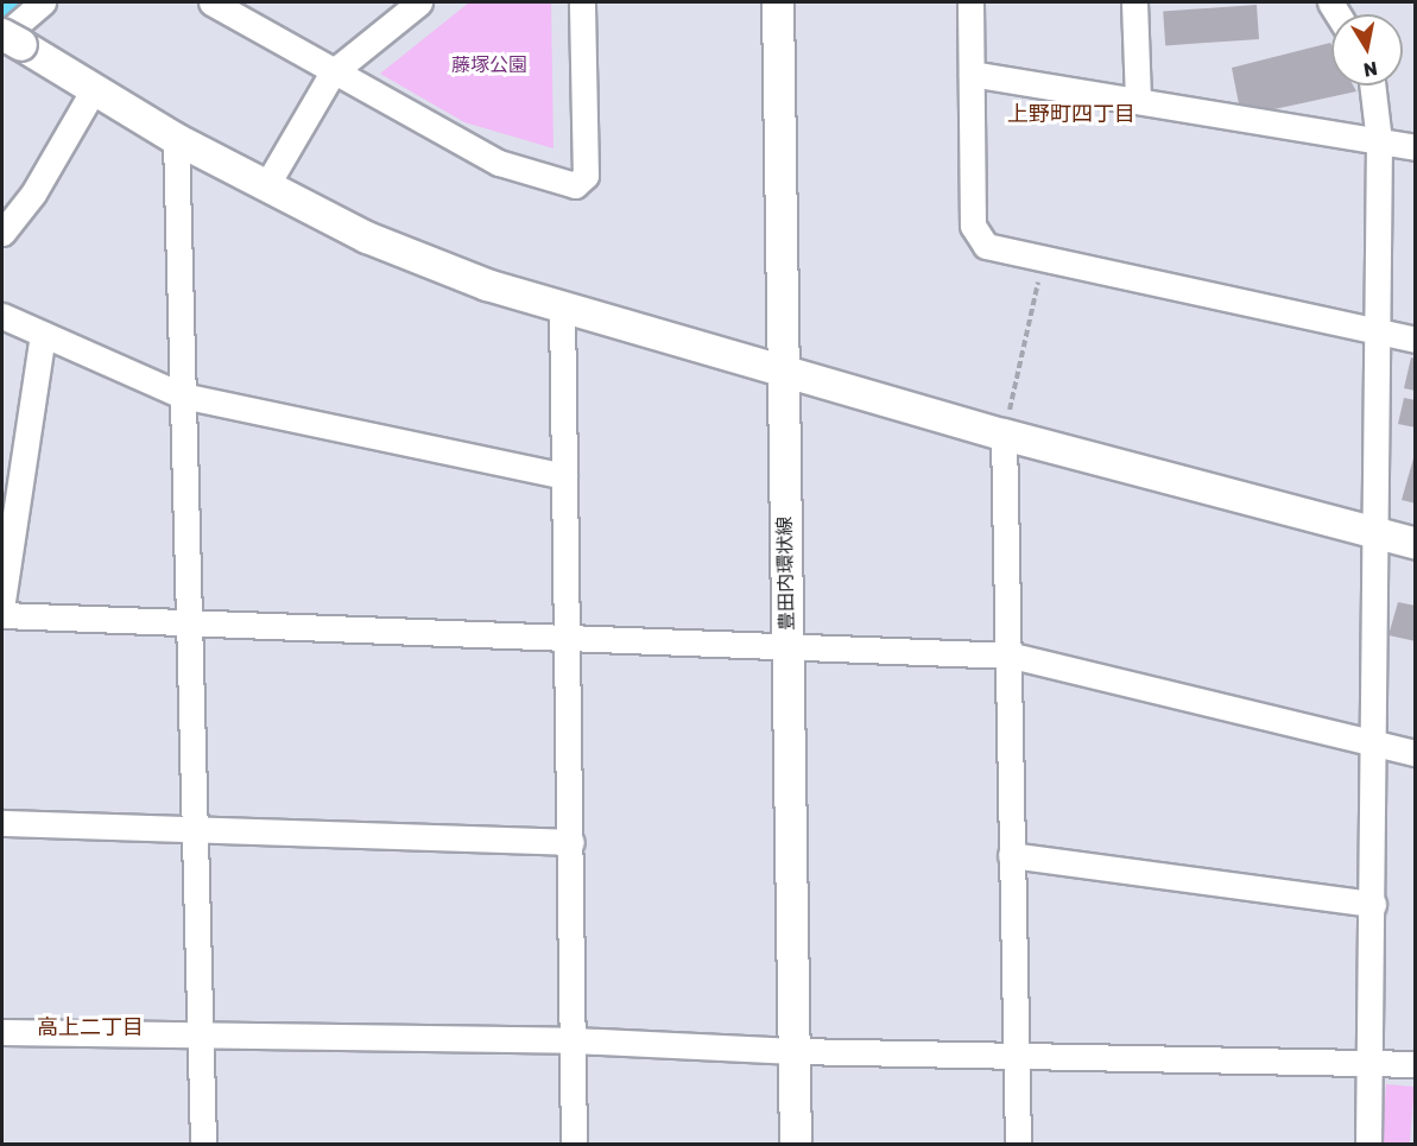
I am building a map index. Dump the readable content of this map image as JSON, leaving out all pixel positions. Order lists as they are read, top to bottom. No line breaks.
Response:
{"streets":{"street":["豊田内環状線"]},"districts":["上野町四丁目","高上二丁目"],"parks":["藤塚公園"],"north":"bottom"}
